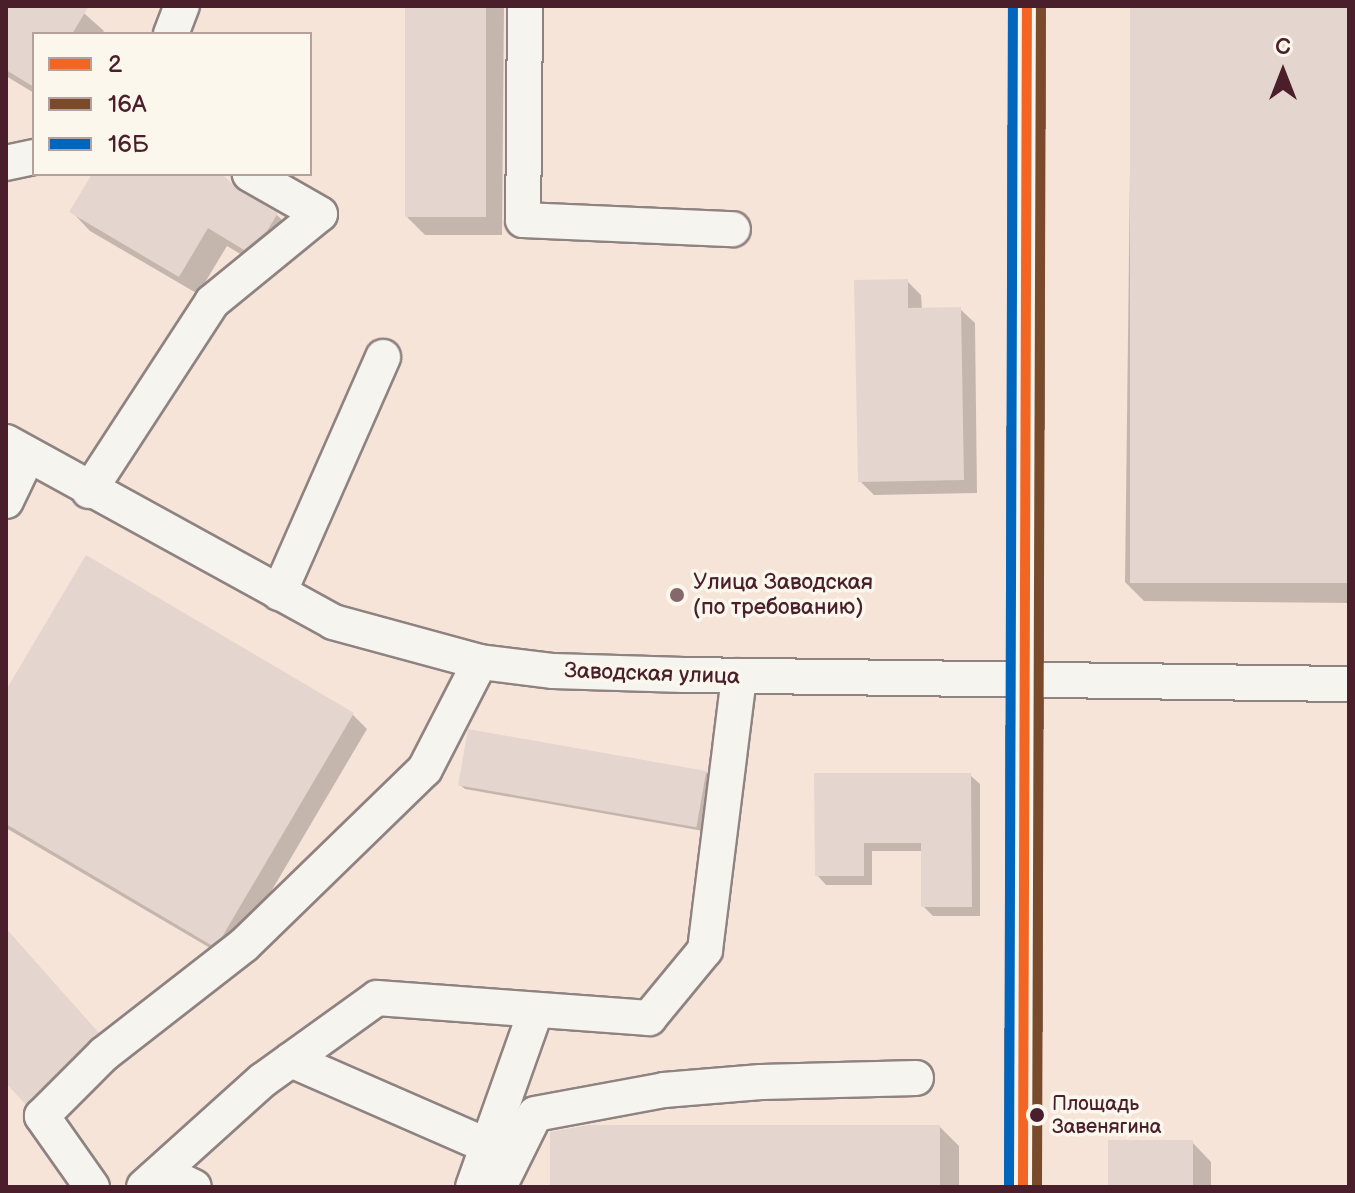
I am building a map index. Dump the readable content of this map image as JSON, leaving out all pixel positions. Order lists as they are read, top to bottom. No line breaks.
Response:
{"streets":{"street":["Заводская улица"]},"places":["Улица Заводская (по требованию)","Площадь Завенягина"],"lines":["transit line 2","transit line 16А","transit line 16Б"],"legend":["2","16А","16Б"],"north":"top"}
